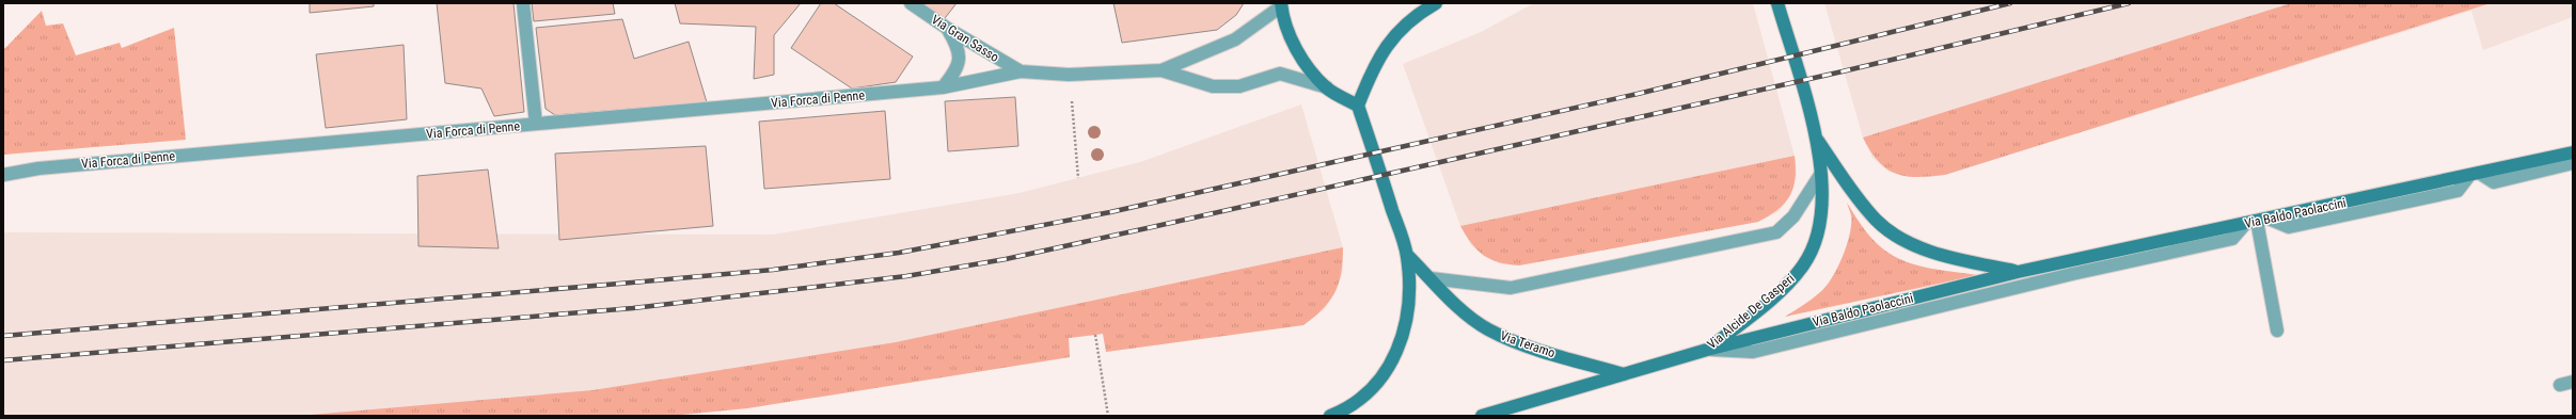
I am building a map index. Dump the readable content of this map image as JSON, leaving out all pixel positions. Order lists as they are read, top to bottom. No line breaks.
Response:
{"streets":{"main road":["Via Baldo Paolaccini","Via Alcide De Gasperi","Via Teramo"],"street":["Via Gran Sasso","Via Forca di Penne"]},"crossings":[["Via Gran Sasso","Via Forca di Penne"],["Via Baldo Paolaccini","Via Alcide De Gasperi"],["Via Alcide De Gasperi","Via Teramo"]]}
